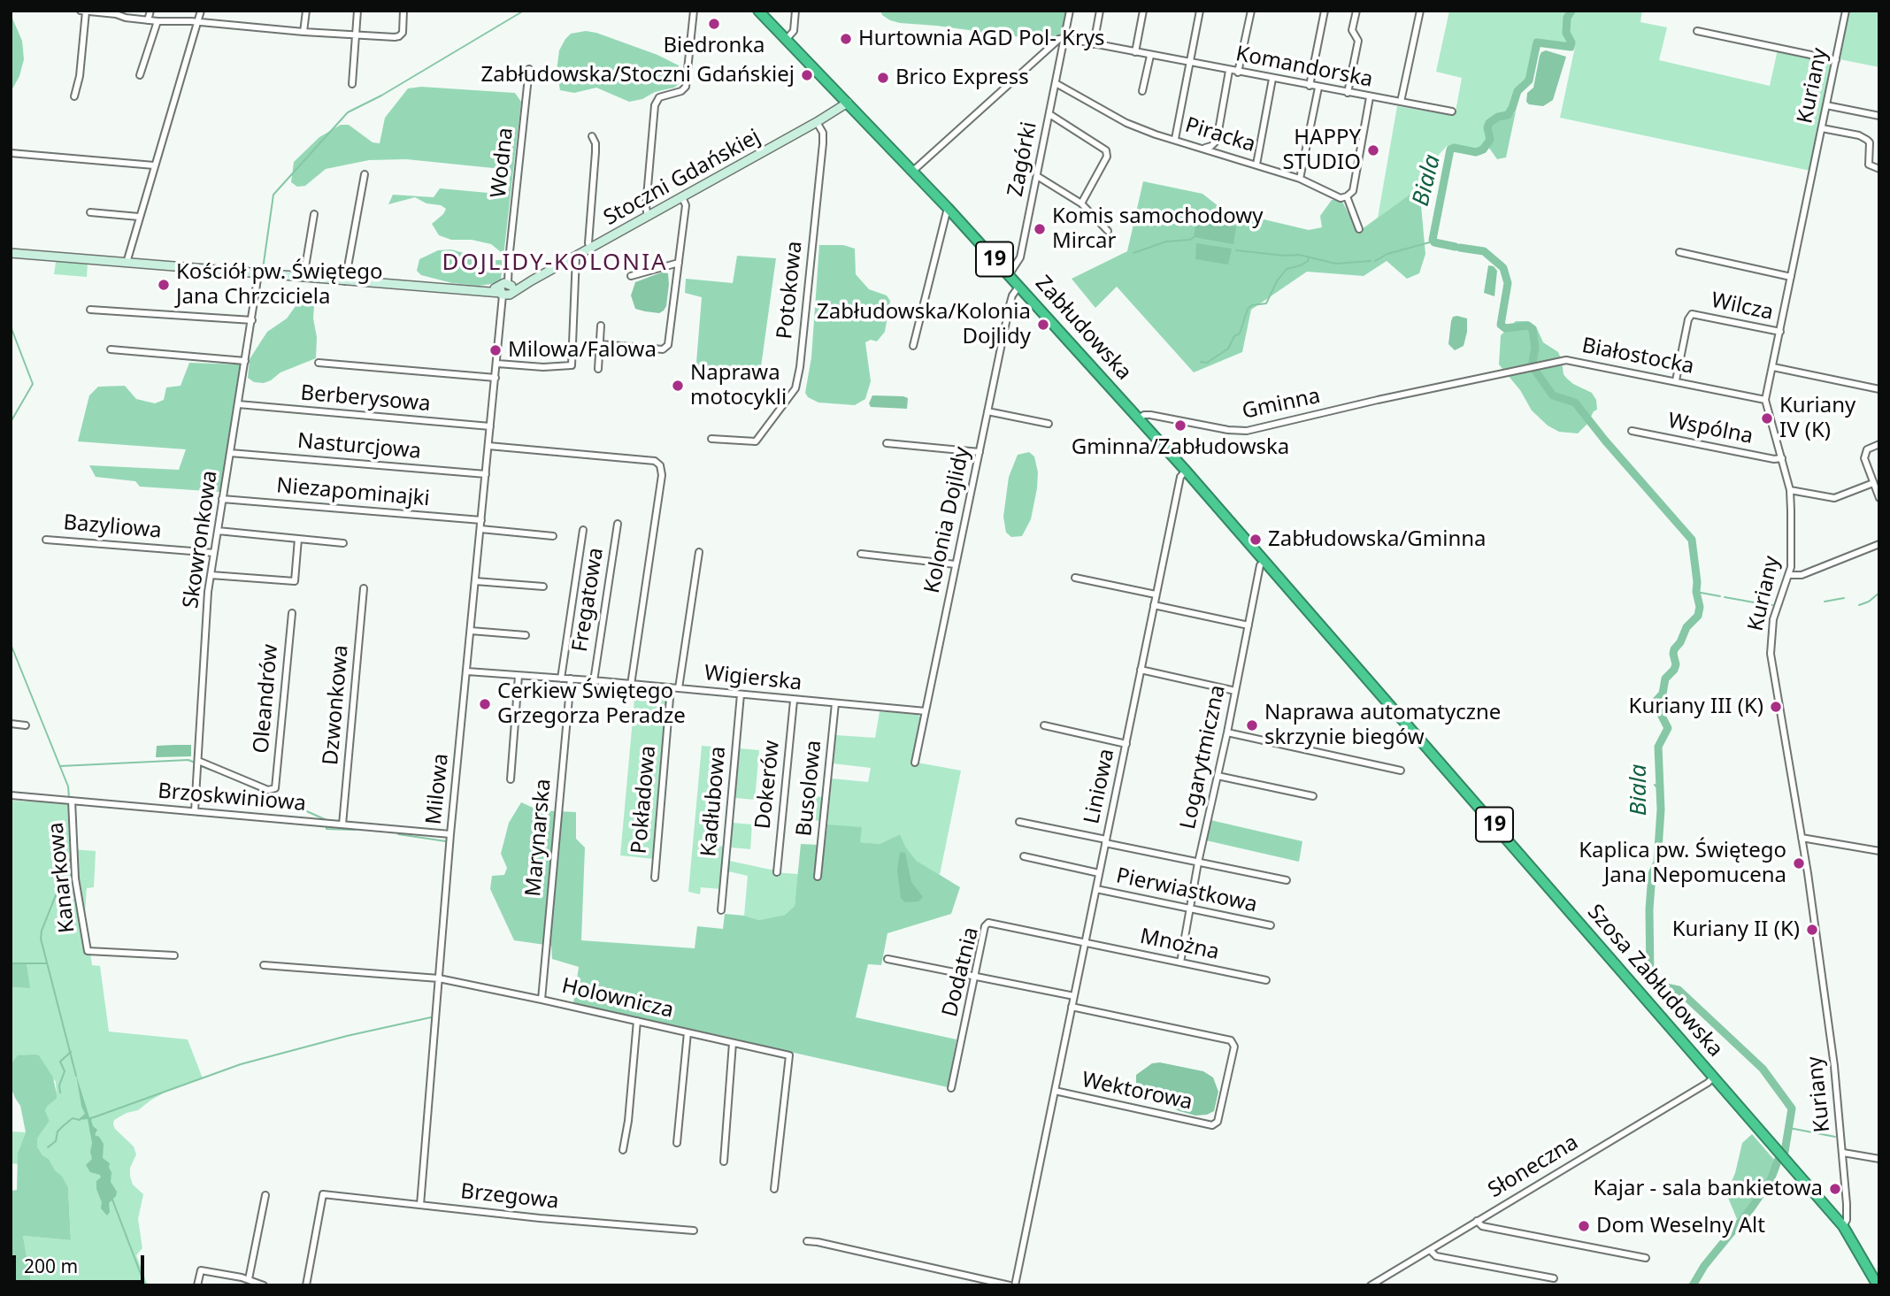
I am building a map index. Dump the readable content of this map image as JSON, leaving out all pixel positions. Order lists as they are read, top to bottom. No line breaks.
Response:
{"streets":{"highway":["19","Zabłudowska","Szosa Zabłudowska"],"street":["Komandorska","Kuriany","Piracka","Zagórki","Wodna","Stoczni Gdańskiej","Potokowa","Wilcza","Białostocka","Berberysowa","Gminna","Wspólna","Nasturcjowa","Niezapominajki","Kolonia Dojlidy","Bazyliowa","Skowronkowa","Fregatowa","Wigierska","Oleandrów","Dzwonkowa","Logarytmiczna","Dokerów","Liniowa","Busolowa","Milowa","Brzoskwiniowa","Pokładowa","Kadłubowa","Marynarska","Kanarkowa","Pierwiastkowa","Mnożna","Dodatnia","Holownicza","Wektorowa","Słoneczna","Brzegowa"]},"crossings":[["Komandorska","Zagórki"],["Kuriany","Wilcza"],["Kuriany","Białostocka"],["Kuriany","Wspólna"],["Kuriany","Szosa Zabłudowska"],["Piracka","Zagórki"],["Zagórki","Zabłudowska"],["Wodna","Stoczni Gdańskiej"],["Wodna","Milowa"],["Stoczni Gdańskiej","Potokowa"],["Stoczni Gdańskiej","Zabłudowska"],["Stoczni Gdańskiej","Skowronkowa"],["Stoczni Gdańskiej","Milowa"],["Wilcza","Białostocka"],["Zabłudowska","Gminna"],["Zabłudowska","Kolonia Dojlidy"],["Zabłudowska","Logarytmiczna"],["Zabłudowska","Liniowa"],["Zabłudowska","Szosa Zabłudowska"],["Białostocka","Gminna"],["Berberysowa","Skowronkowa"],["Berberysowa","Milowa"],["Nasturcjowa","Skowronkowa"],["Nasturcjowa","Milowa"],["Niezapominajki","Skowronkowa"],["Niezapominajki","Milowa"],["Kolonia Dojlidy","Wigierska"],["Bazyliowa","Skowronkowa"],["Skowronkowa","Oleandrów"],["Skowronkowa","Brzoskwiniowa"],["Fregatowa","Wigierska"],["Wigierska","Dokerów"],["Wigierska","Busolowa"],["Wigierska","Milowa"],["Wigierska","Pokładowa"],["Wigierska","Kadłubowa"],["Wigierska","Marynarska"],["Dzwonkowa","Brzoskwiniowa"],["Logarytmiczna","Pierwiastkowa"],["Logarytmiczna","Mnożna"],["Liniowa","Pierwiastkowa"],["Liniowa","Mnożna"],["Liniowa","Dodatnia"],["Liniowa","Wektorowa"],["Milowa","Brzoskwiniowa"],["Milowa","Holownicza"],["Milowa","Brzegowa"],["Brzoskwiniowa","Kanarkowa"],["Marynarska","Holownicza"],["Mnożna","Dodatnia"],["Szosa Zabłudowska","Słoneczna"]],"districts":["DOJLIDY-KOLONIA"],"water":["Biala"],"places":["Biedronka","Hurtownia AGD Pol- Krys","Zabłudowska/Stoczni Gdańskiej","Brico Express","HAPPY STUDIO","Komis samochodowy Mircar","Kościół pw. Świętego Jana Chrzciciela","Zabłudowska/Kolonia Dojlidy","Milowa/Falowa","Naprawa motocykli","Kuriany IV (K)","Gminna/Zabłudowska","Zabłudowska/Gminna","Cerkiew Świętego Grzegorza Peradze","Kuriany III (K)","Naprawa automatyczne skrzynie biegów","Kaplica pw. Świętego Jana Nepomucena","Kuriany II (K)","Kajar - sala bankietowa","Dom Weselny Alt"],"scale_bar":"200 m"}
